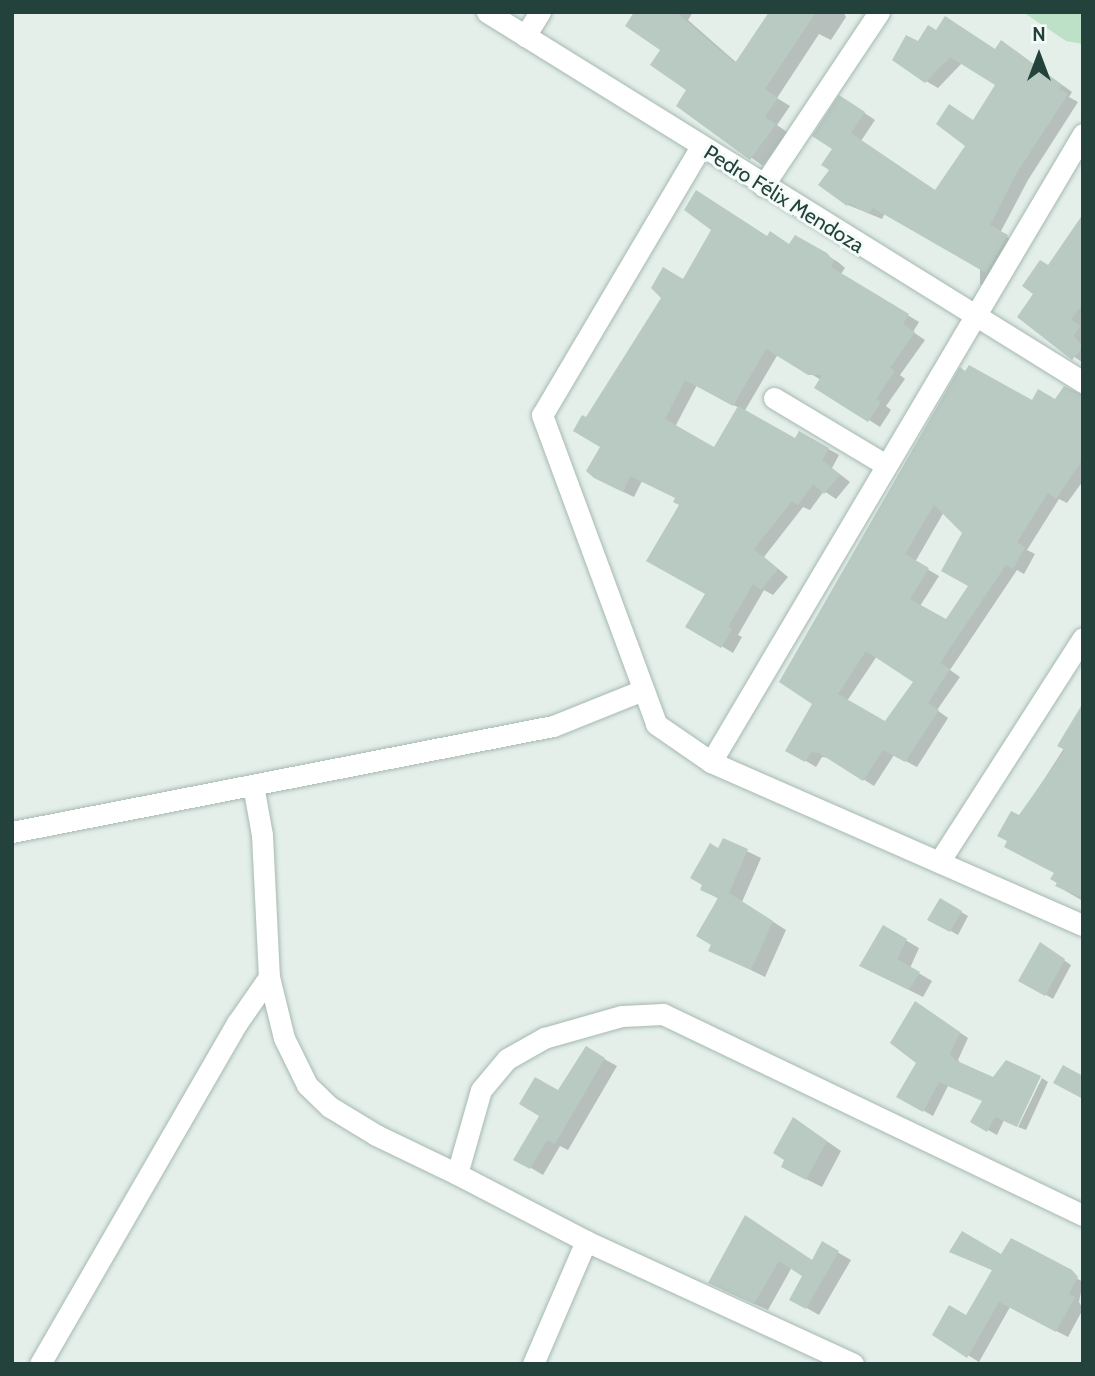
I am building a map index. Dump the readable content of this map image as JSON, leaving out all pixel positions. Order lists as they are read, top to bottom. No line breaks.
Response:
{"streets":{"street":["Pedro Félix Mendoza"]},"north":"top"}
